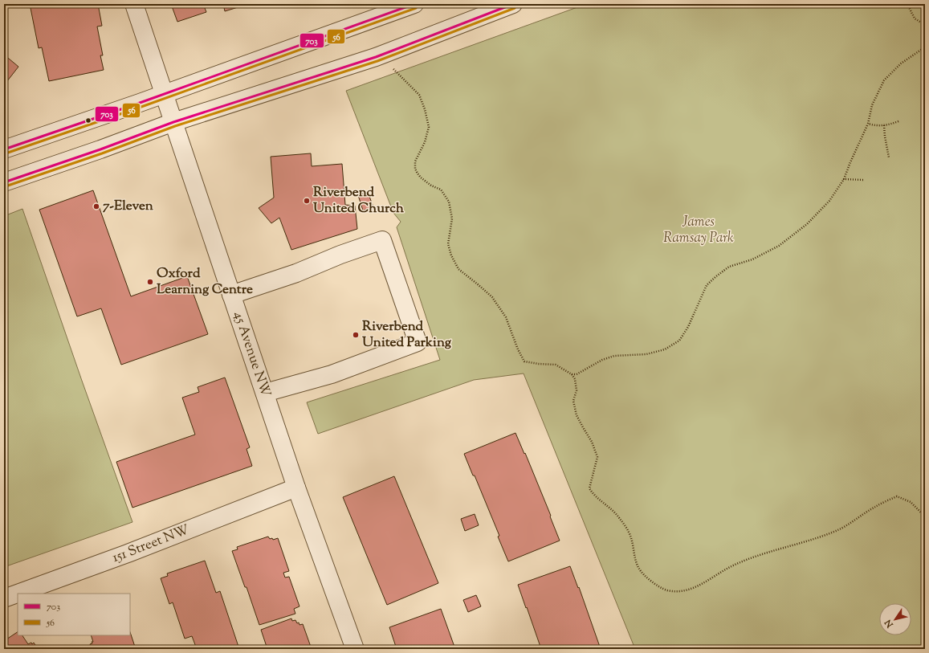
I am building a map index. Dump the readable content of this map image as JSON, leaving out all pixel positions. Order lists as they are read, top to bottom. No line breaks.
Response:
{"streets":{"street":["45 Avenue NW","151 Street NW"]},"crossings":[["45 Avenue NW","151 Street NW"]],"parks":["James Ramsay Park"],"places":["Riverbend United Church","7-Eleven","Oxford Learning Centre","Riverbend United Parking"],"lines":["transit line 703","transit line 56"],"legend":["703","56"],"north":"bottom left"}
